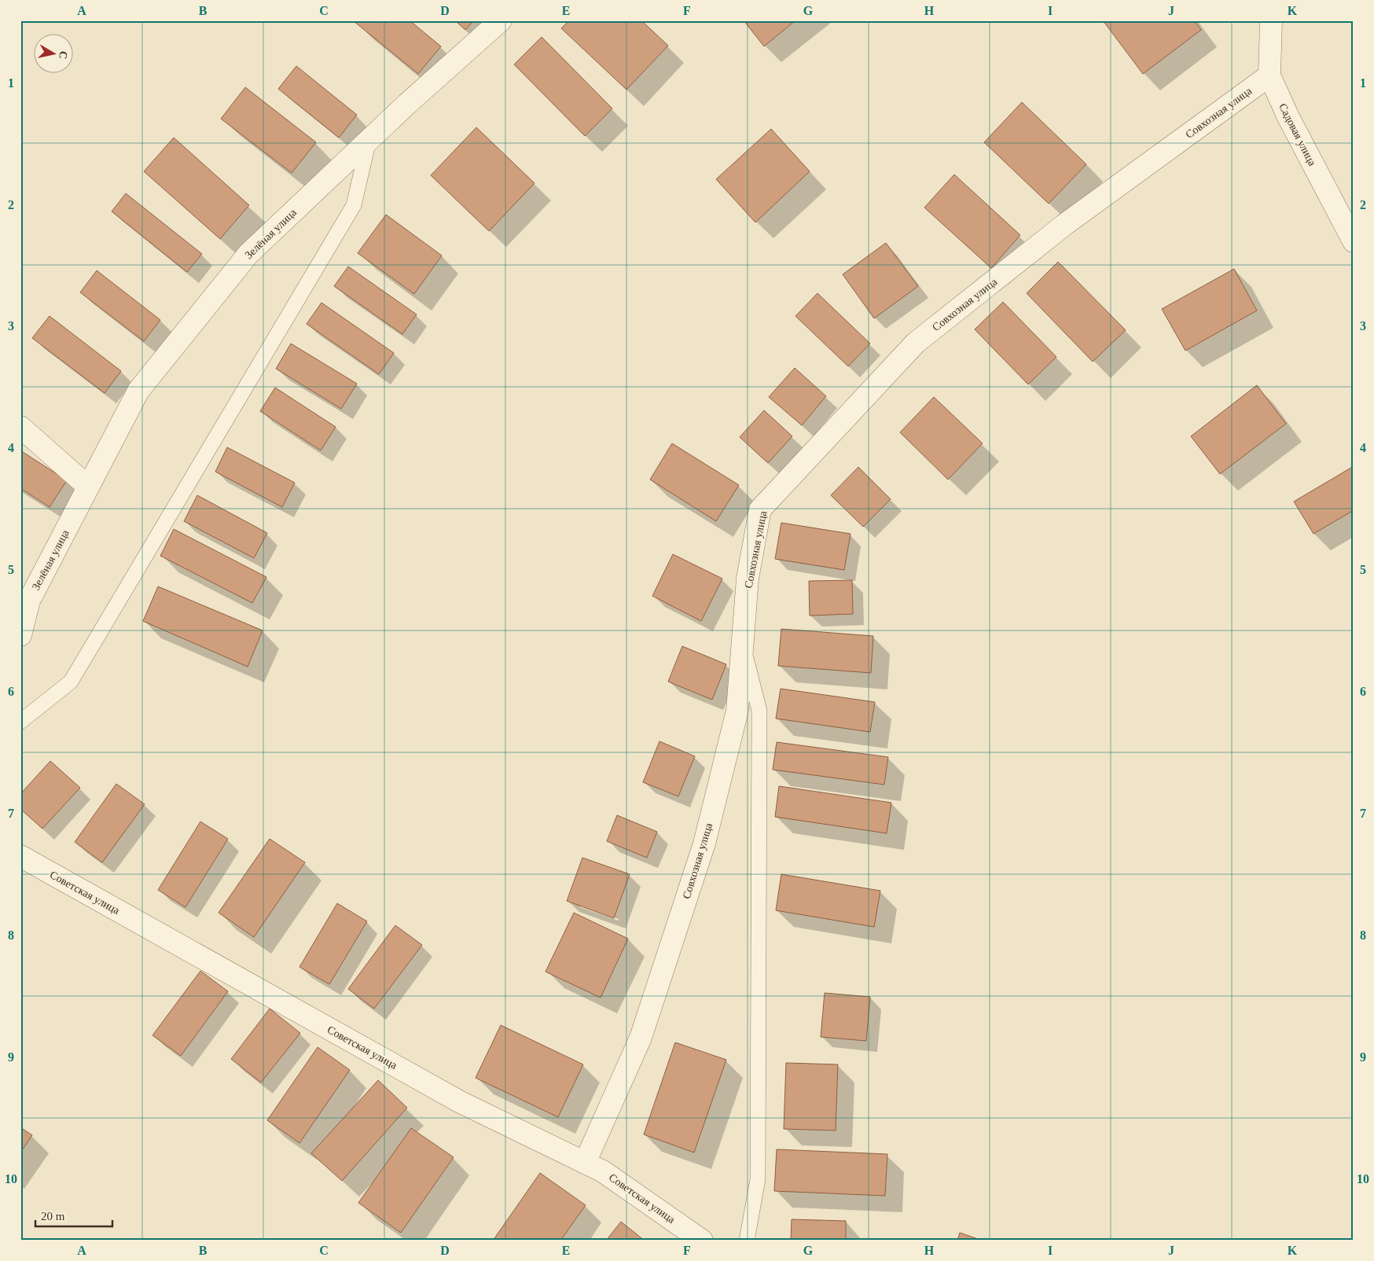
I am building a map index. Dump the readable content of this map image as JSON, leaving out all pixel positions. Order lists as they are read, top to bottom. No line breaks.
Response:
{"streets":{"street":["Совхозная улица","Садовая улица","Зелёная улица","Советская улица"]},"crossings":[["Совхозная улица","Садовая улица"],["Совхозная улица","Советская улица"]],"scale_bar":"20 m","north":"right","grid":{"columns":["A","B","C","D","E","F","G","H","I","J","K"],"rows":["1","2","3","4","5","6","7","8","9","10"]}}
